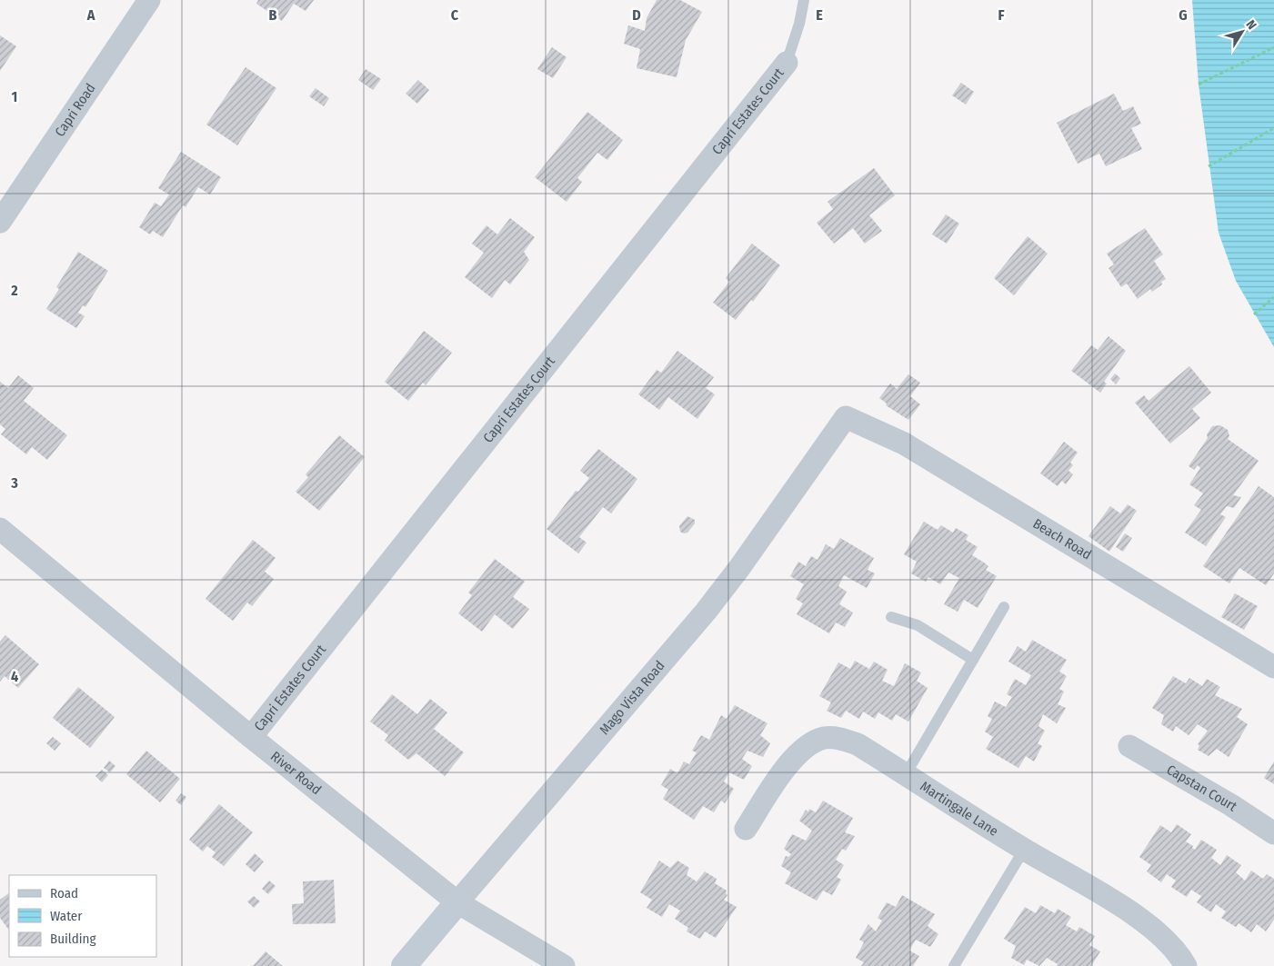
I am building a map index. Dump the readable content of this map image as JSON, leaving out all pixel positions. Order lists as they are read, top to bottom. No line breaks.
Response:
{"streets":{"street":["Capri Road","Capri Estates Court","Beach Road","Mago Vista Road","River Road","Capstan Court","Martingale Lane"]},"crossings":[["Capri Estates Court","River Road"],["Beach Road","Mago Vista Road"],["Mago Vista Road","River Road"]],"legend":["Road","Water","Building"],"north":"top right","grid":{"columns":["A","B","C","D","E","F","G"],"rows":["1","2","3","4"]}}
